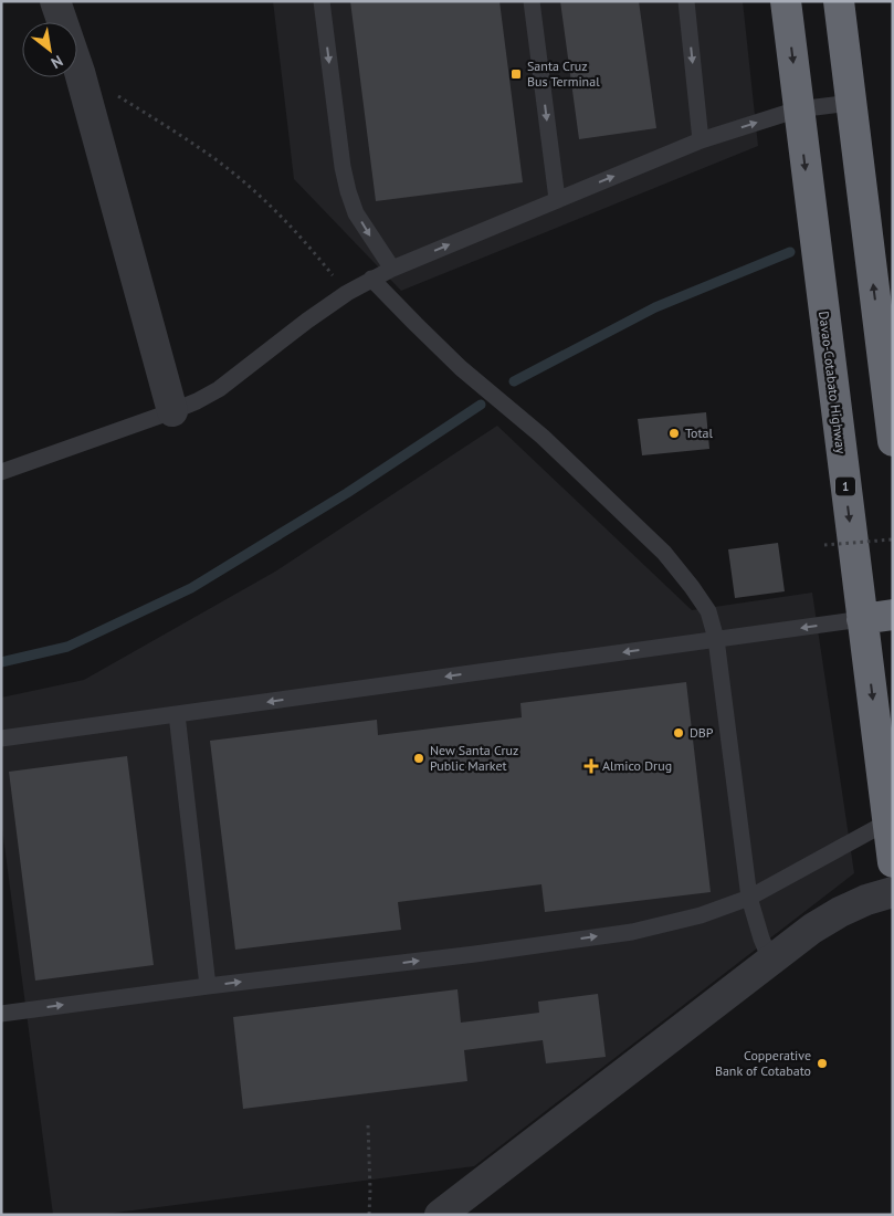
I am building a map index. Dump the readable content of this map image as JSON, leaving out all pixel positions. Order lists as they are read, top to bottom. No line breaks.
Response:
{"streets":{"highway":["Davao-Cotabato Highway","1"]},"places":{"transit":["Santa Cruz Bus Terminal"],"other":["Total","DBP","New Santa Cruz Public Market","Copperative Bank of Cotabato"],"health":["Almico Drug"]},"north":"bottom right"}
